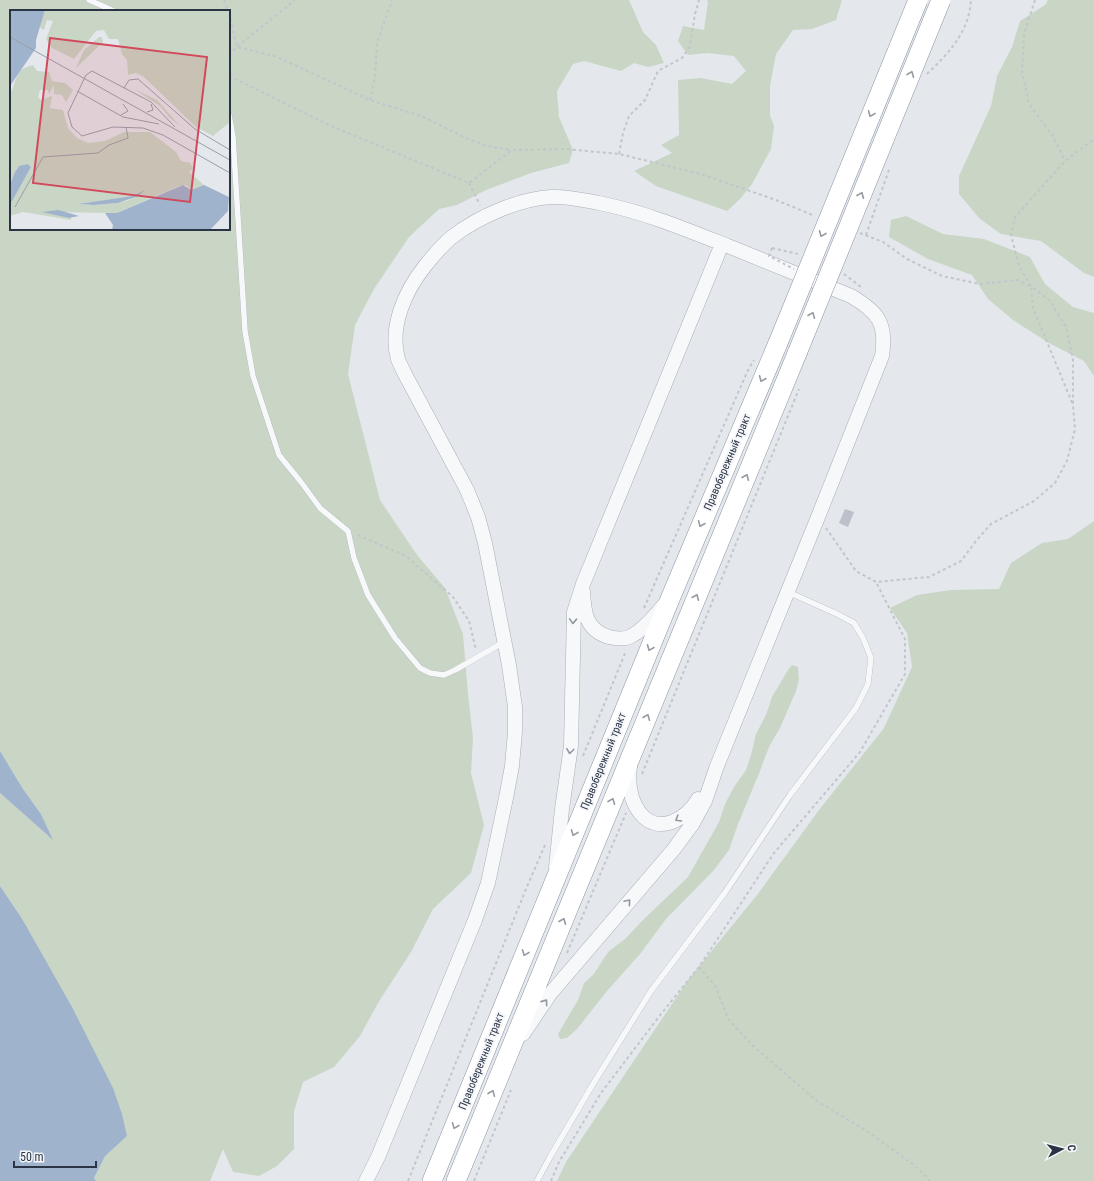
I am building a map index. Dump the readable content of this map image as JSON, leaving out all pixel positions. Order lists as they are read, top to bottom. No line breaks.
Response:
{"streets":{"highway":["Правобережный тракт"]},"scale_bar":"50 m","north":"right"}
